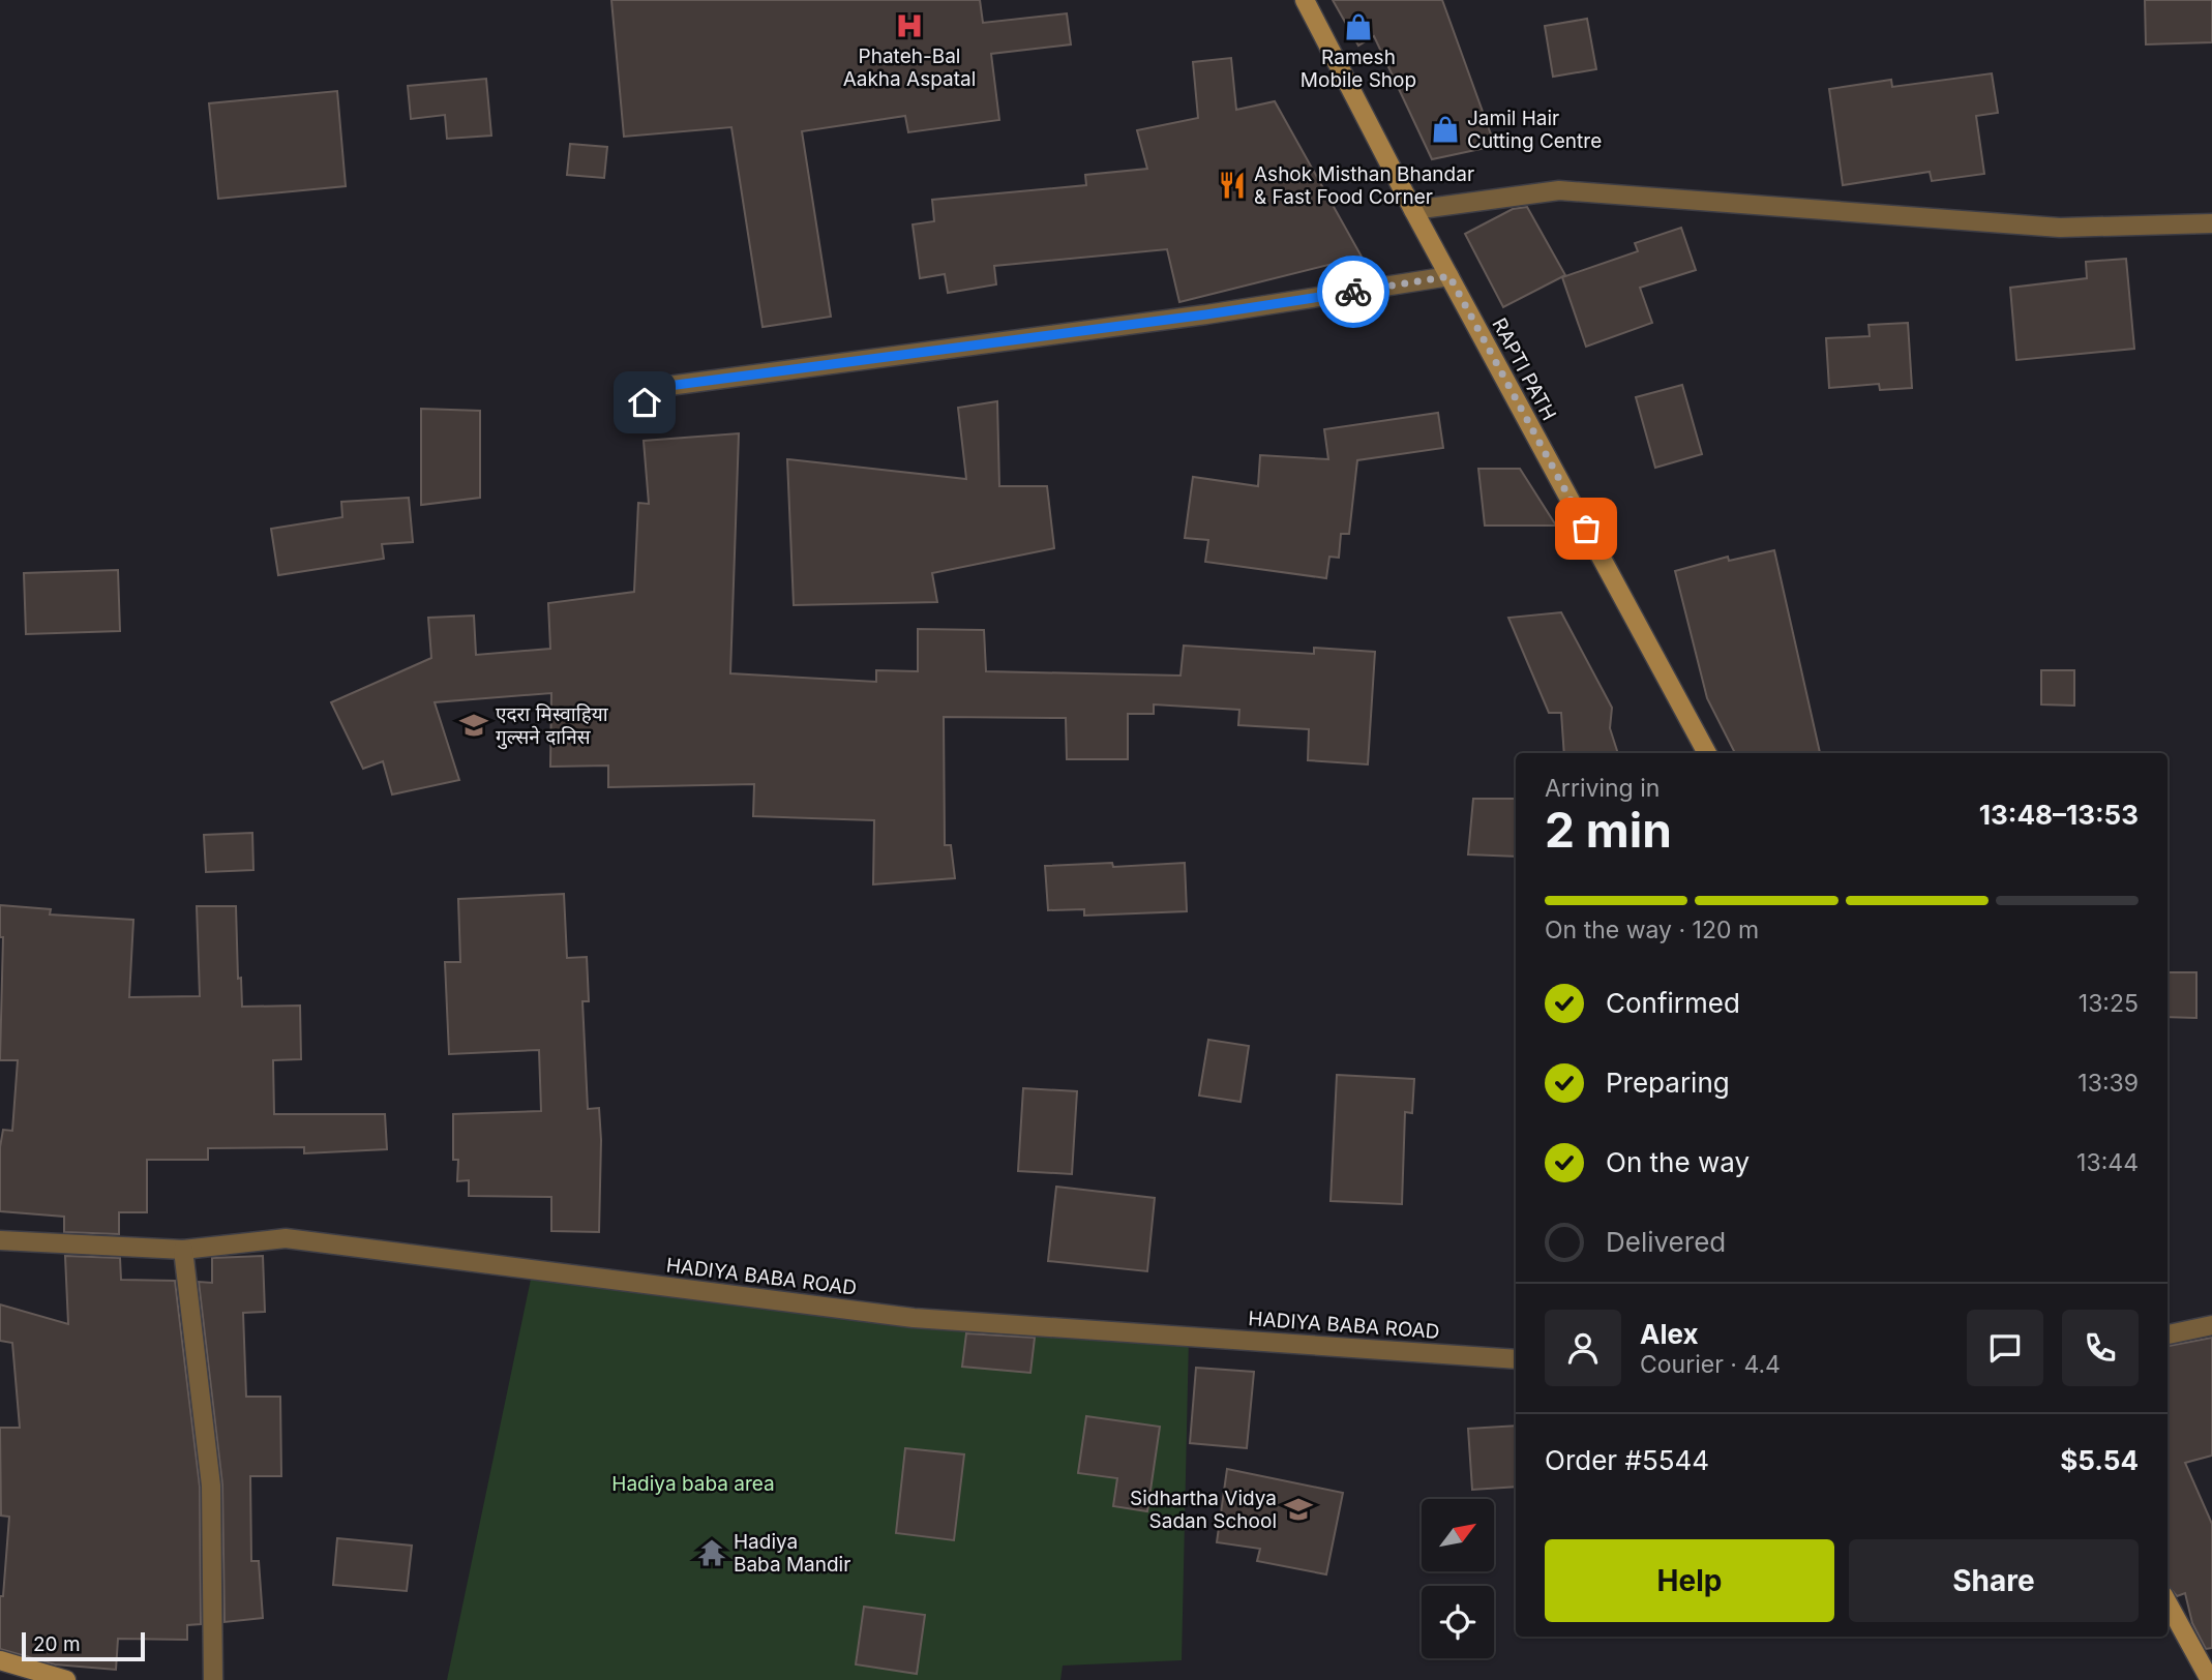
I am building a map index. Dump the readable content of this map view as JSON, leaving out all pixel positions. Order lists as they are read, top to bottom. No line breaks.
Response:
{"streets":{"main road":["RAPTI PATH"],"street":["HADIYA BABA ROAD"]},"parks":["Hadiya baba area"],"places":{"hospital":["Phateh-Bal Aakha Aspatal"],"shop":["Ramesh Mobile Shop","Jamil Hair Cutting Centre"],"restaurant":["Ashok Misthan Bhandar & Fast Food Corner"],"school or university":["एदरा मिस्वाहिया गुल्सने दानिस","Sidhartha Vidya Sadan School"],"temple":["Hadiya Baba Mandir"]},"scale_bar":"20 m","north":"top right","page":{"heading":["2 min","Arriving in","13:48–13:53"],"panel":["Alex","Courier · 4.4","Order #5544","$5.54"],"bar":"On the way · 120 m","list":[["Confirmed","13:25"],["Preparing","13:39"],["On the way","13:44"],"Delivered"],"buttons":["Help","Share"],"scale":"20 m"}}
